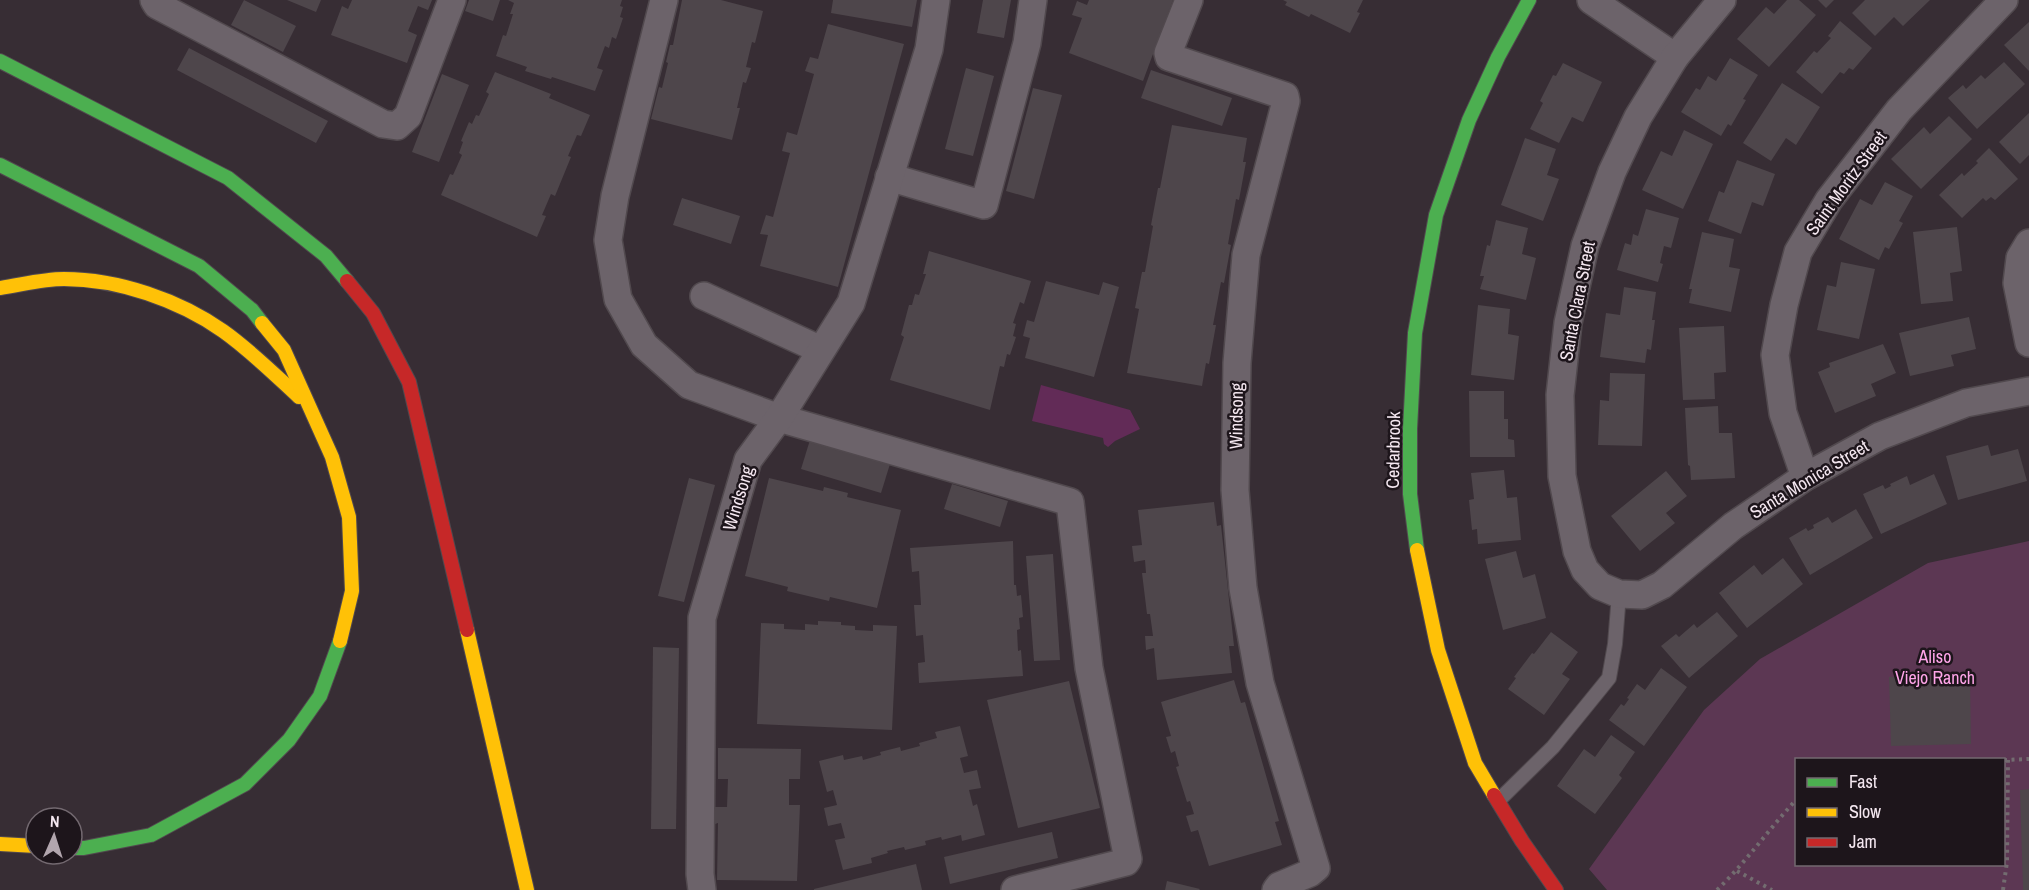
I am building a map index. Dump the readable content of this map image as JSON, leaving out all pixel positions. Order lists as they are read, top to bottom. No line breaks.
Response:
{"streets":{"main road":["Cedarbrook"],"street":["Saint Moritz Street","Santa Clara Street","Windsong","Santa Monica Street"]},"crossings":[["Saint Moritz Street","Santa Monica Street"],["Santa Clara Street","Santa Monica Street"]],"parks":["Aliso Viejo Ranch"],"legend":["Fast","Slow","Jam"],"north":"top"}
